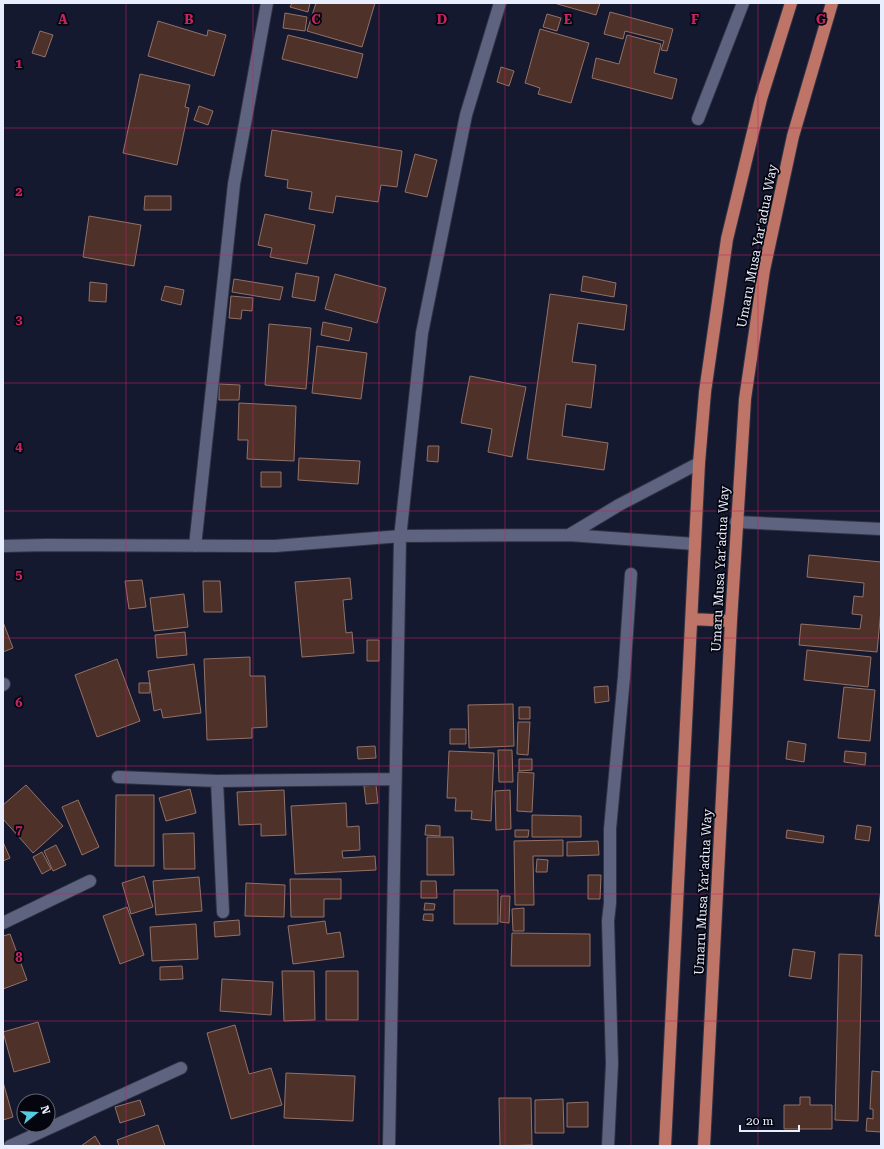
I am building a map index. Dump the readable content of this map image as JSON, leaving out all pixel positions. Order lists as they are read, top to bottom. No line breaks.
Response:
{"streets":{"main road":["Umaru Musa Yar'adua Way"]},"scale_bar":"20 m","north":"right","grid":{"columns":["A","B","C","D","E","F","G"],"rows":["1","2","3","4","5","6","7","8"]}}
